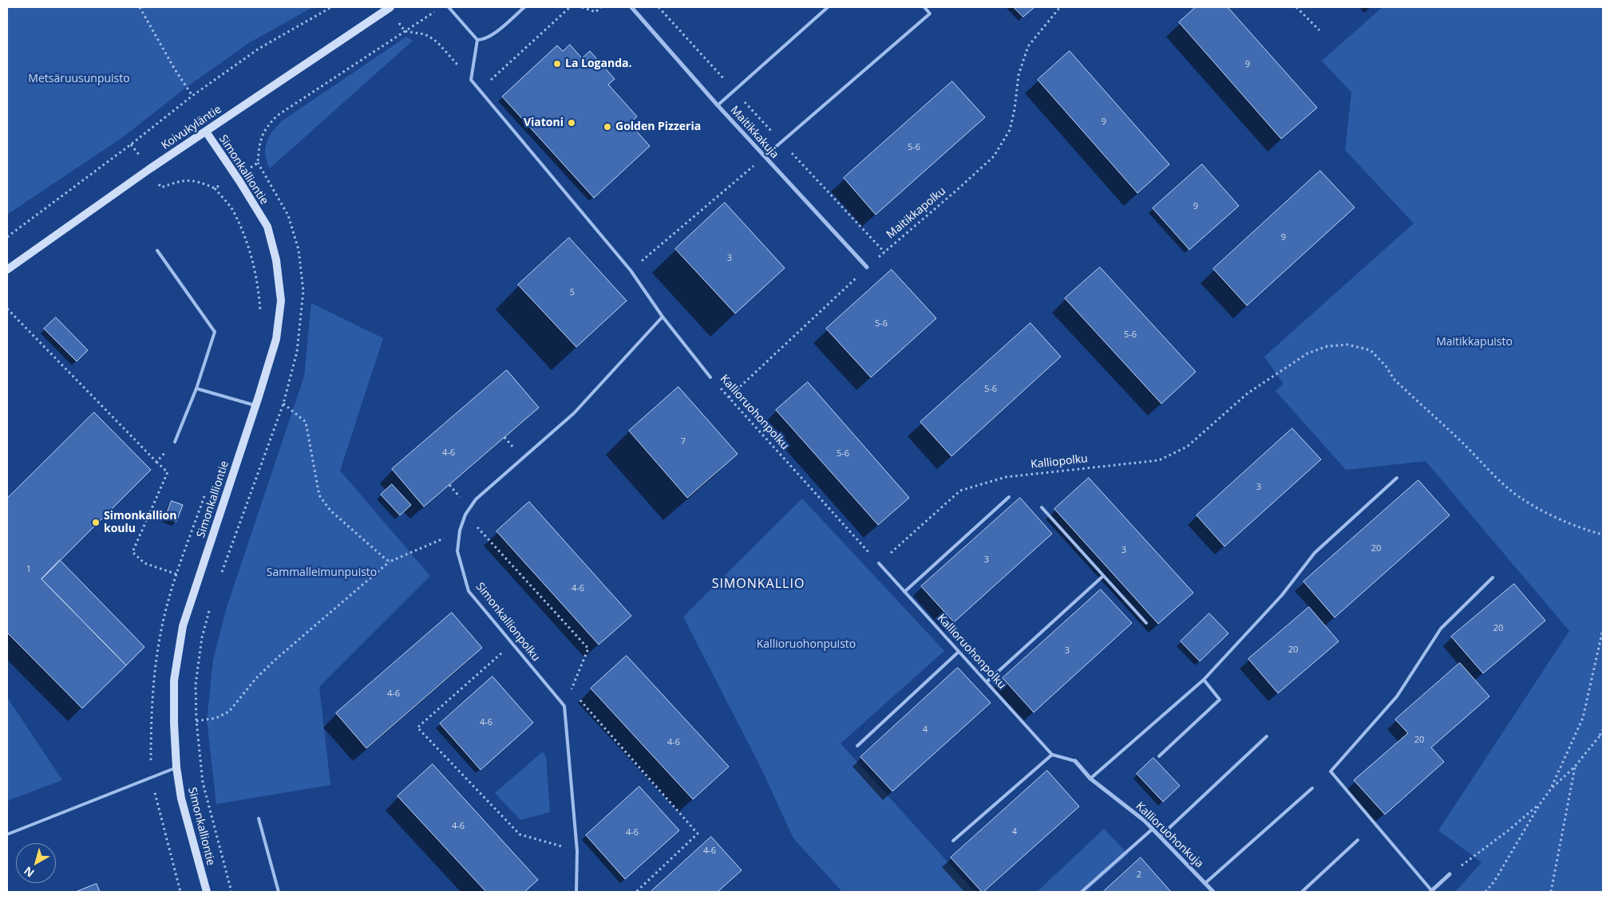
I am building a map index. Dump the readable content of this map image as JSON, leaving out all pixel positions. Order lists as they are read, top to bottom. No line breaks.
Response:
{"streets":{"main road":["Koivukyläntie","Simonkalliontie"],"street":["Maitikkakuja","Kallioruohonkuja"],"lane":["Kallioruohonpolku","Simonkallionpolku"],"path":["Maitikkapolku","Kalliopolku"]},"crossings":[["Koivukyläntie","Simonkalliontie"],["Maitikkakuja","Maitikkapolku"],["Maitikkapolku","Kallioruohonpolku"],["Kallioruohonpolku","Kalliopolku"],["Kallioruohonpolku","Simonkallionpolku"]],"districts":["SIMONKALLIO"],"parks":["Metsäruusunpuisto","Maitikkapuisto","Sammalleimunpuisto","Kallioruohonpuisto"],"places":["La Loganda.","Viatoni","Golden Pizzeria","Simonkallion koulu"],"house_numbers":["9","9","5-6","9","9","3","5","5-6","5-6","5-6","7","4-6","5-6","3","20","3","3","1","4-6","20","20","3","4-6","4-6","4","20","4-6","4-6","4","4-6","4-6","2"],"north":"bottom left"}
